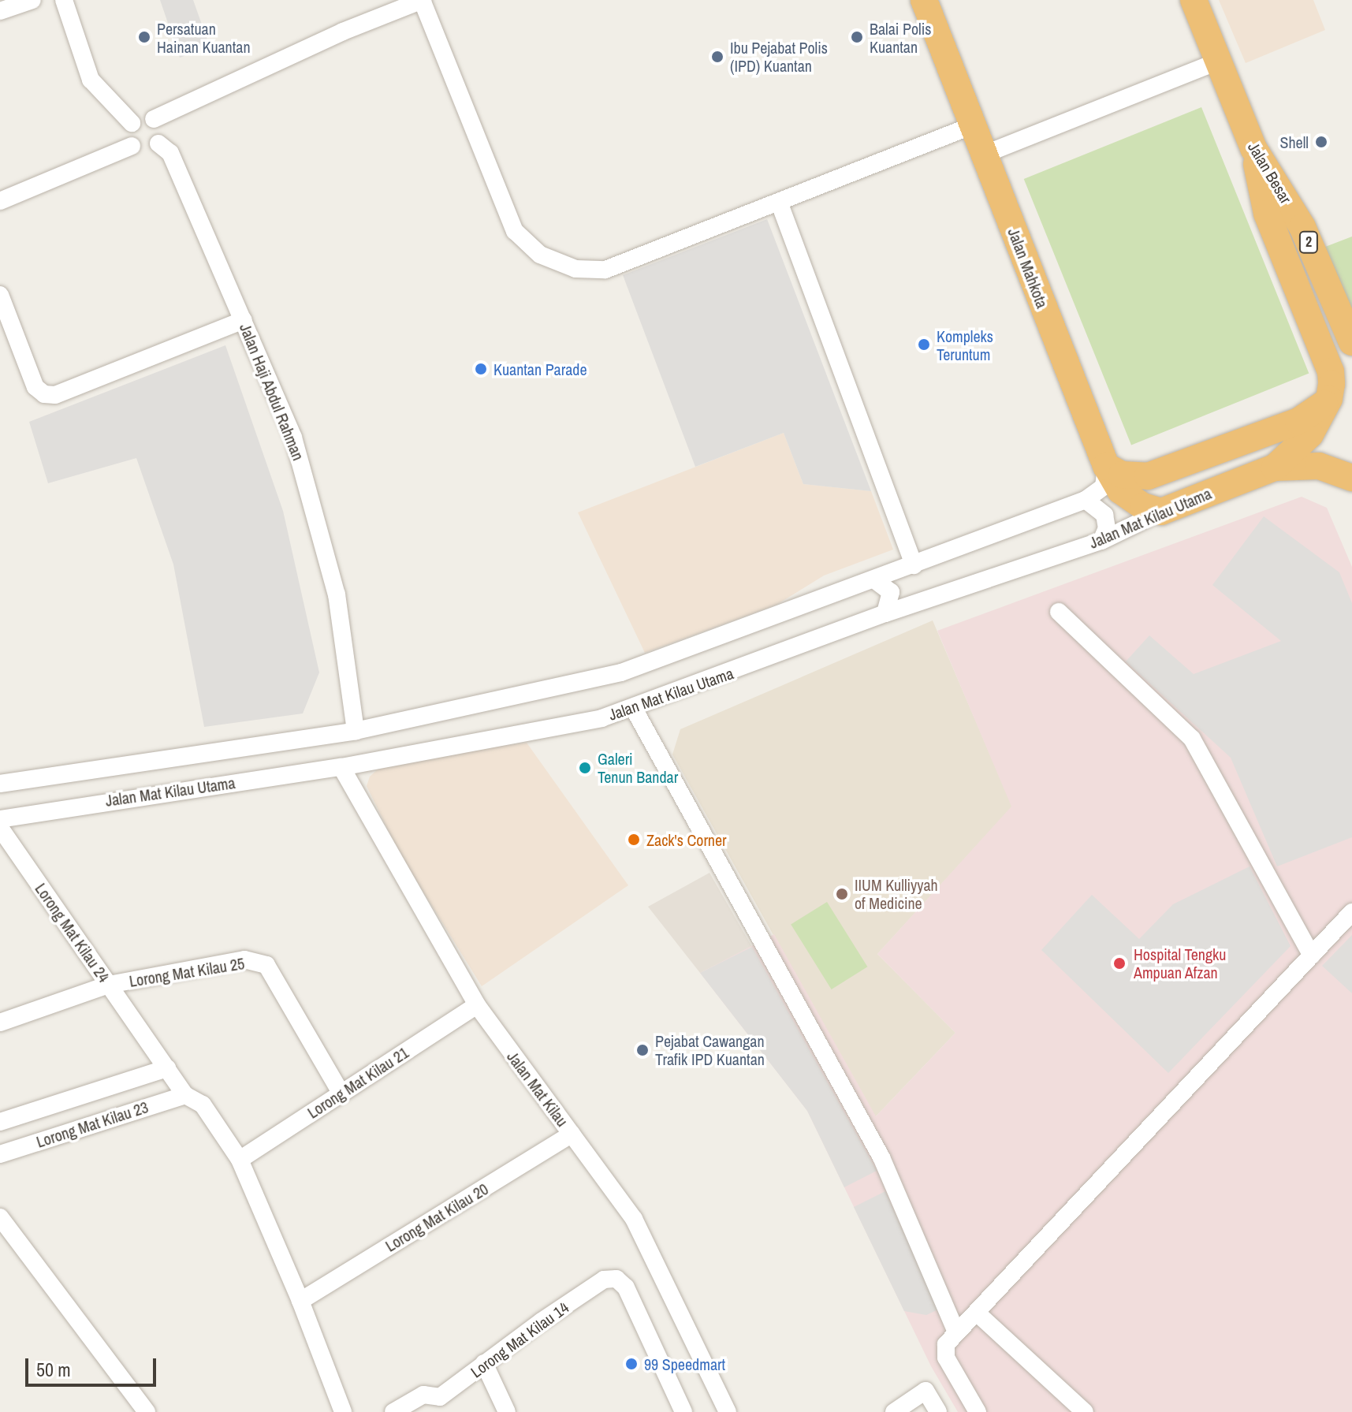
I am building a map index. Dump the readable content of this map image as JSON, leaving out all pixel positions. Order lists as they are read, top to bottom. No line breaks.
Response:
{"streets":{"highway":["Jalan Besar","2","Jalan Mahkota","Jalan Mat Kilau Utama"],"street":["Jalan Haji Abdul Rahman","Lorong Mat Kilau 24","Lorong Mat Kilau 25","Lorong Mat Kilau 21","Jalan Mat Kilau","Lorong Mat Kilau 23","Lorong Mat Kilau 20","Lorong Mat Kilau 14"]},"crossings":[["Jalan Mahkota","Jalan Mat Kilau Utama"],["Jalan Haji Abdul Rahman","Jalan Mat Kilau Utama"],["Jalan Mat Kilau Utama","Jalan Mat Kilau"],["Lorong Mat Kilau 24","Lorong Mat Kilau 25"],["Lorong Mat Kilau 24","Lorong Mat Kilau 23"],["Lorong Mat Kilau 25","Lorong Mat Kilau 21"],["Lorong Mat Kilau 21","Jalan Mat Kilau"],["Jalan Mat Kilau","Lorong Mat Kilau 20"]],"places":["Persatuan Hainan Kuantan","Balai Polis Kuantan","Ibu Pejabat Polis (IPD) Kuantan","Shell","Kompleks Teruntum","Kuantan Parade","Galeri Tenun Bandar","Zack's Corner","IIUM Kulliyyah of Medicine","Hospital Tengku Ampuan Afzan","Pejabat Cawangan Trafik IPD Kuantan","99 Speedmart"],"scale_bar":"50 m"}
